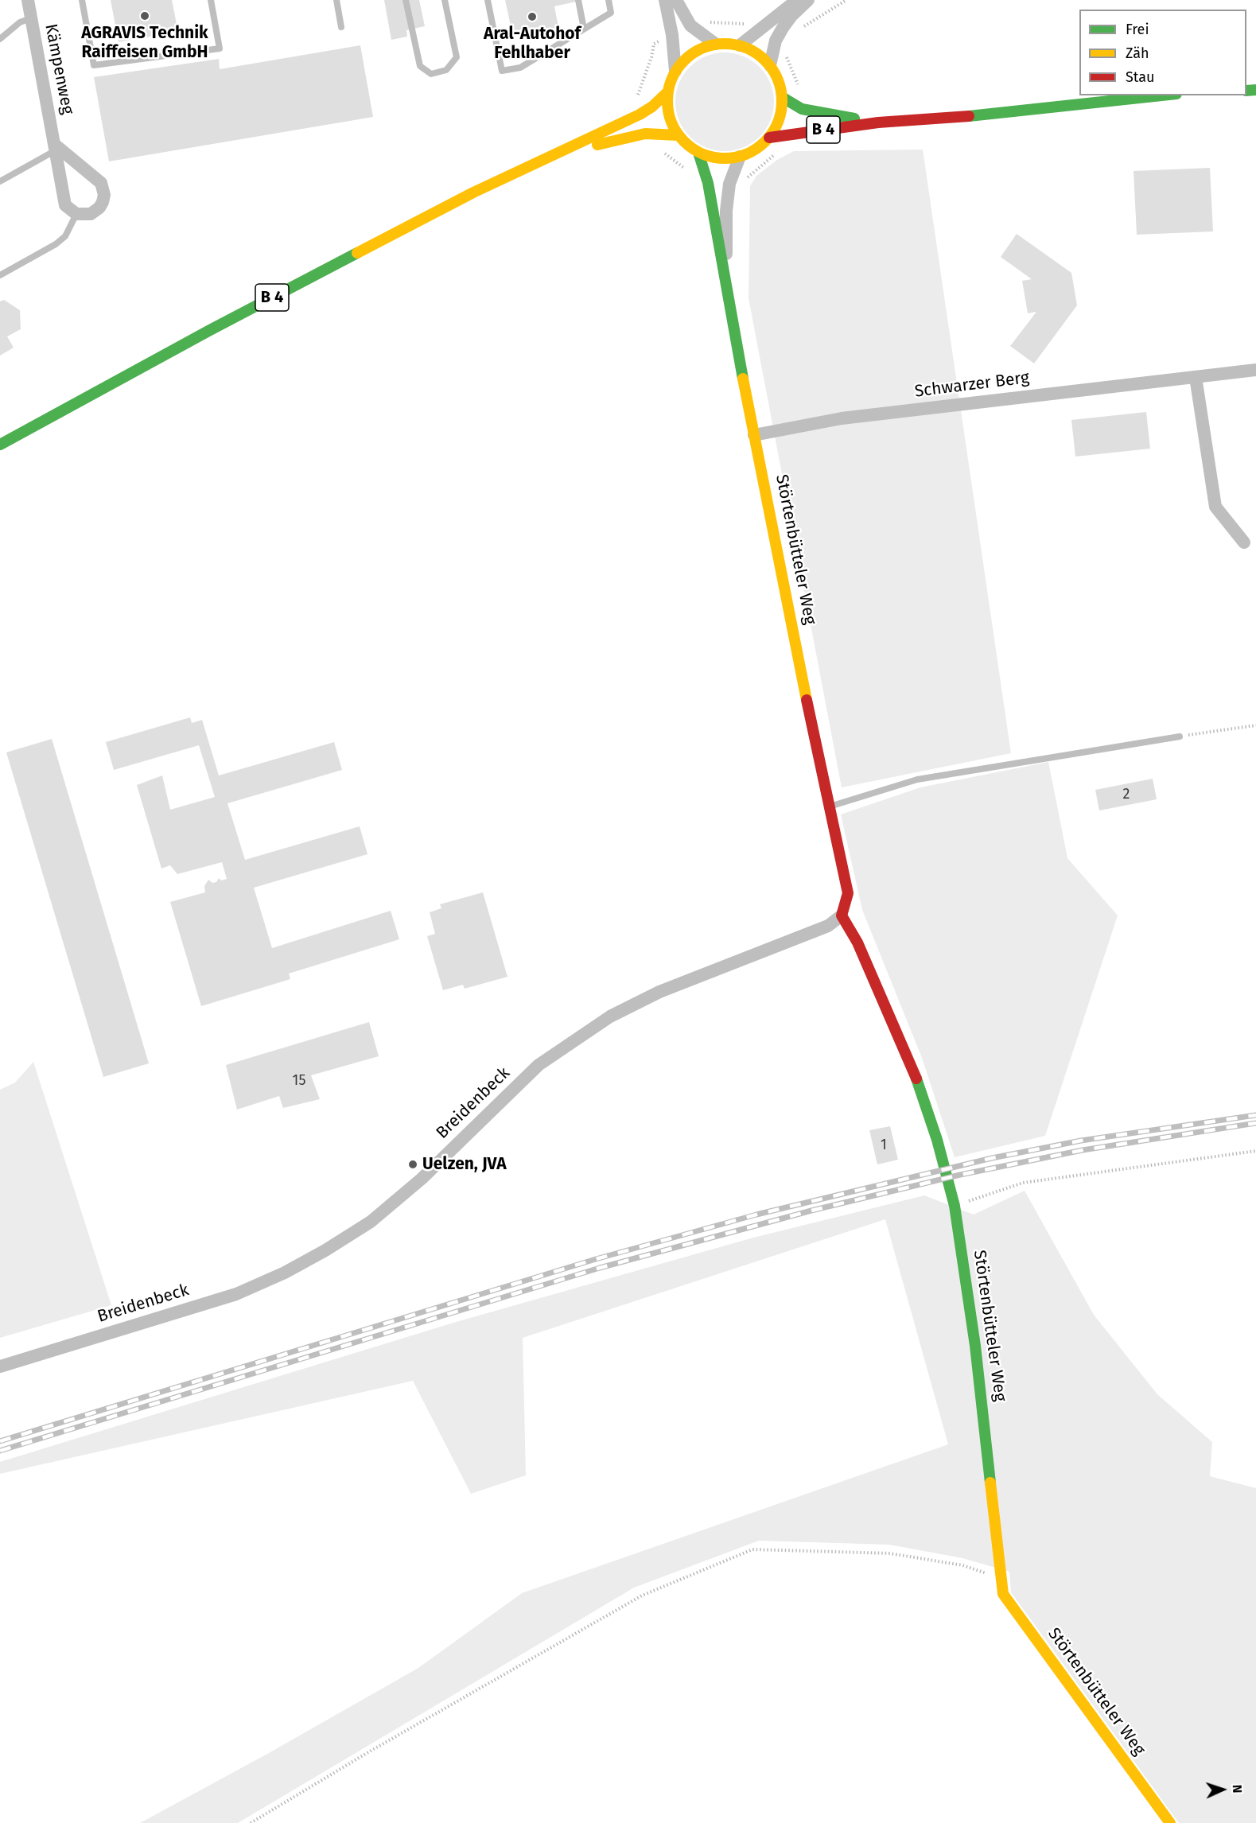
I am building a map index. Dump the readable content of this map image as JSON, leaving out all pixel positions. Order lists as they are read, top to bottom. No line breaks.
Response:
{"streets":{"main road":["B 4","Störtenbütteler Weg"],"street":["Kämpenweg","Schwarzer Berg","Breidenbeck"]},"crossings":[["B 4","Störtenbütteler Weg"],["Schwarzer Berg","Störtenbütteler Weg"],["Störtenbütteler Weg","Breidenbeck"]],"places":["AGRAVIS Technik Raiffeisen GmbH","Aral-Autohof Fehlhaber","Uelzen, JVA"],"house_numbers":["2","15","1"],"legend":["Frei","Zäh","Stau"],"north":"right"}
